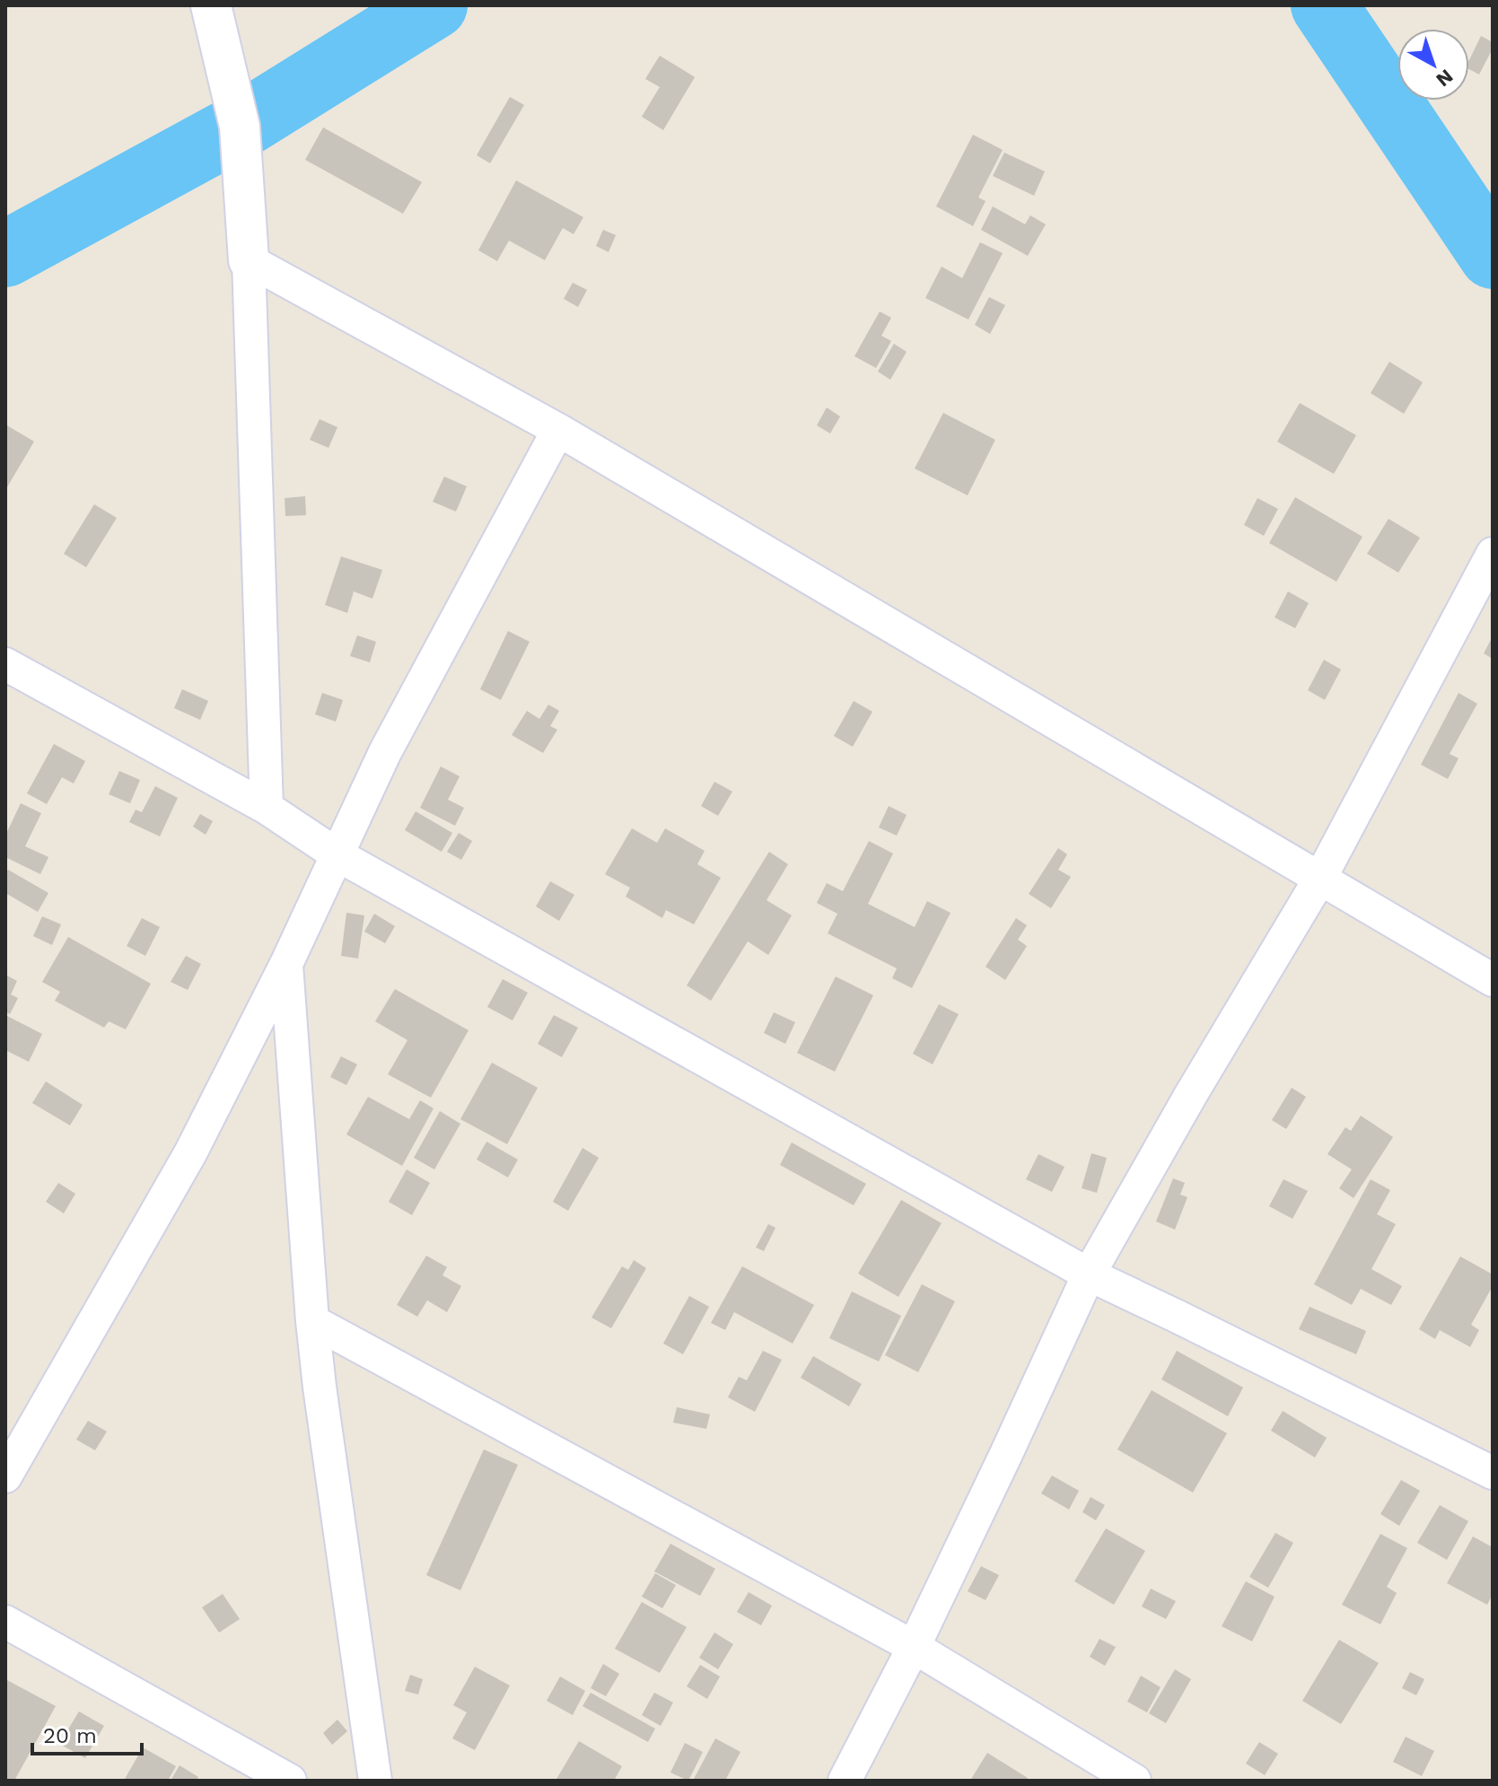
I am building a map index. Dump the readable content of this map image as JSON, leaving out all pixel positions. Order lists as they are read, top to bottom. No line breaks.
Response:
{"scale_bar":"20 m","north":"bottom right"}
